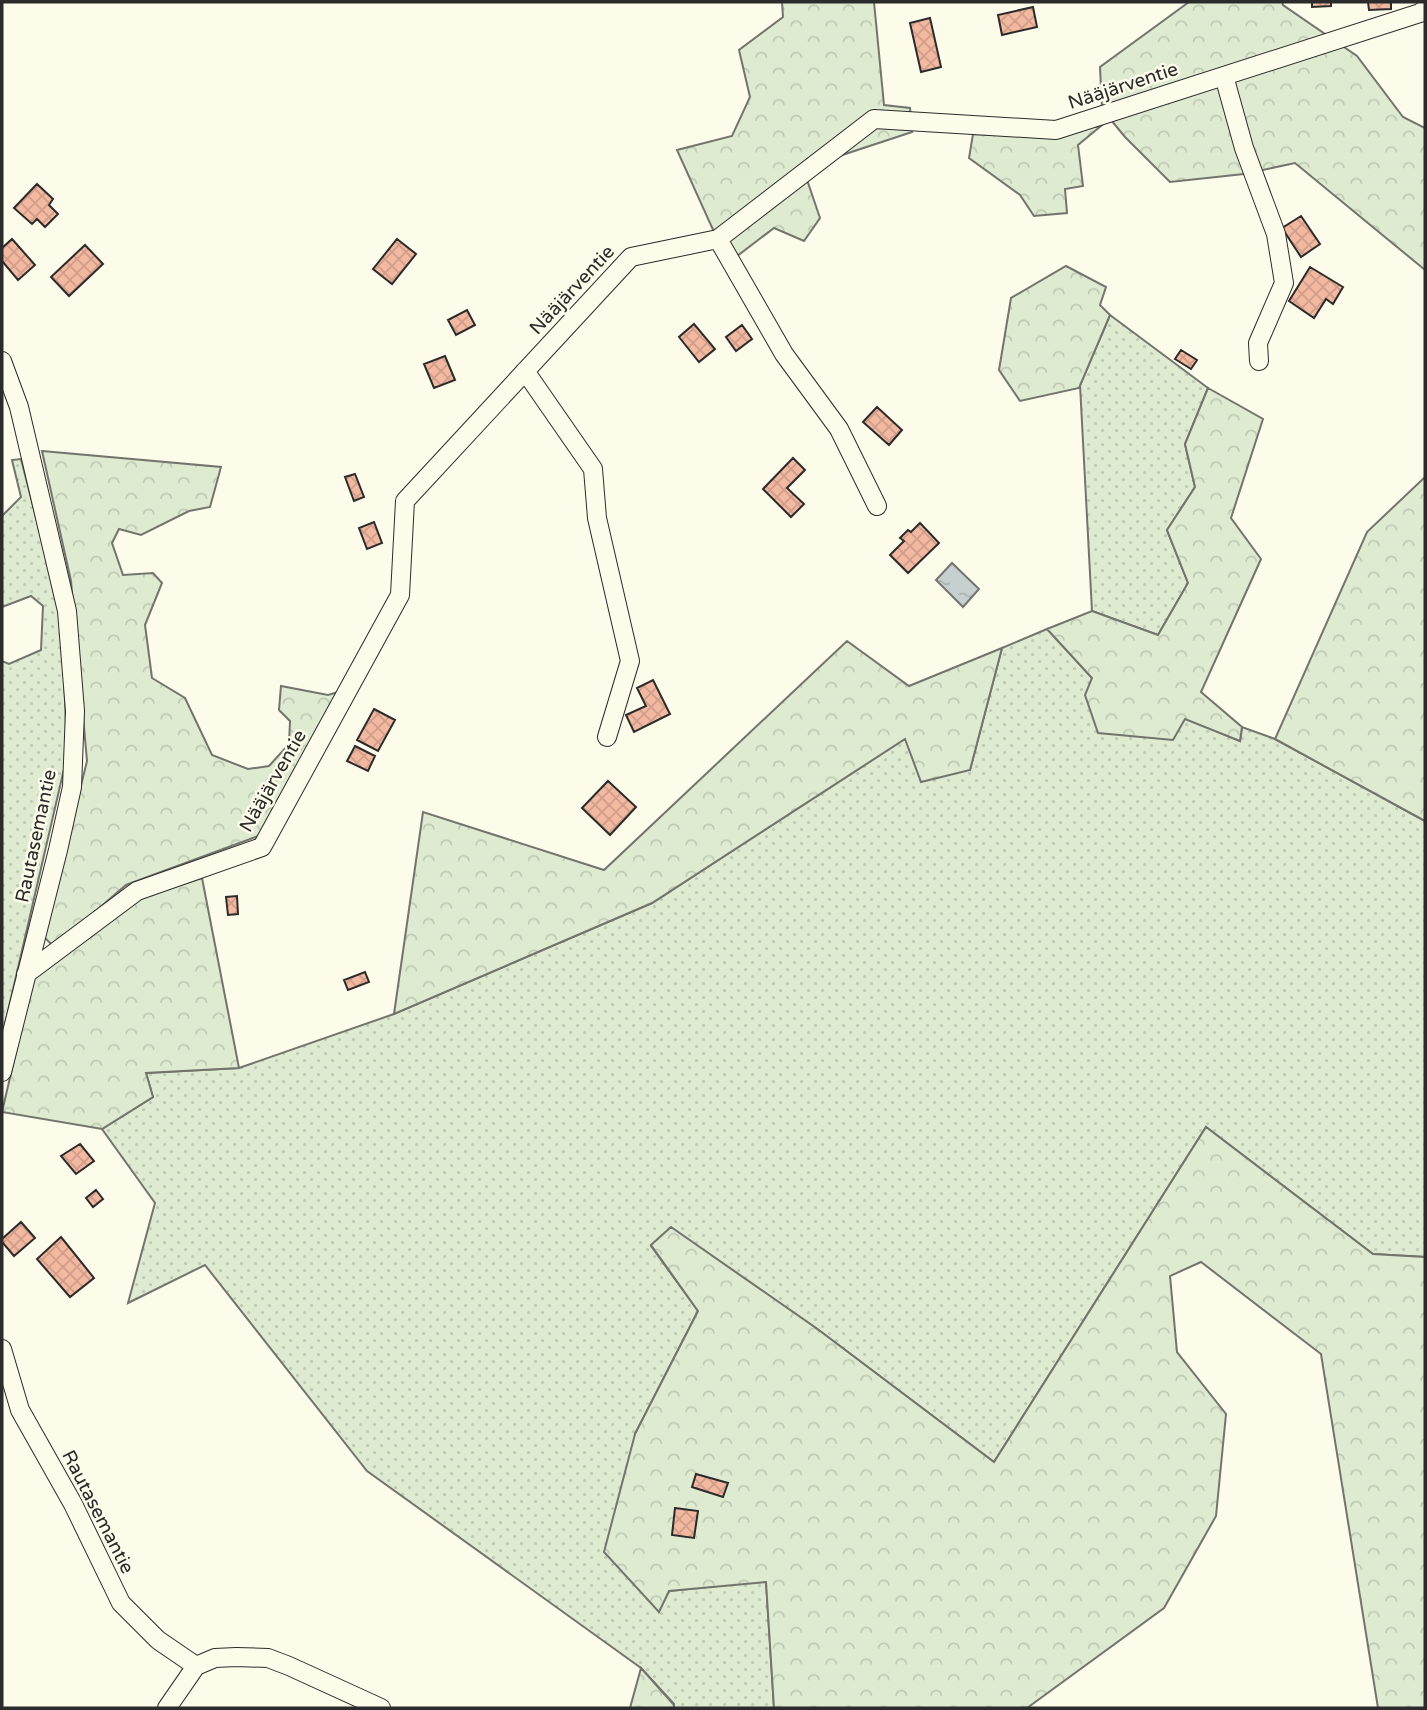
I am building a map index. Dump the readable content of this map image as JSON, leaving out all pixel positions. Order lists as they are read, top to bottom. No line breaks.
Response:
{"streets":{"street":["Nääjärventie","Rautasemantie"]},"crossings":[["Nääjärventie","Rautasemantie"]]}
